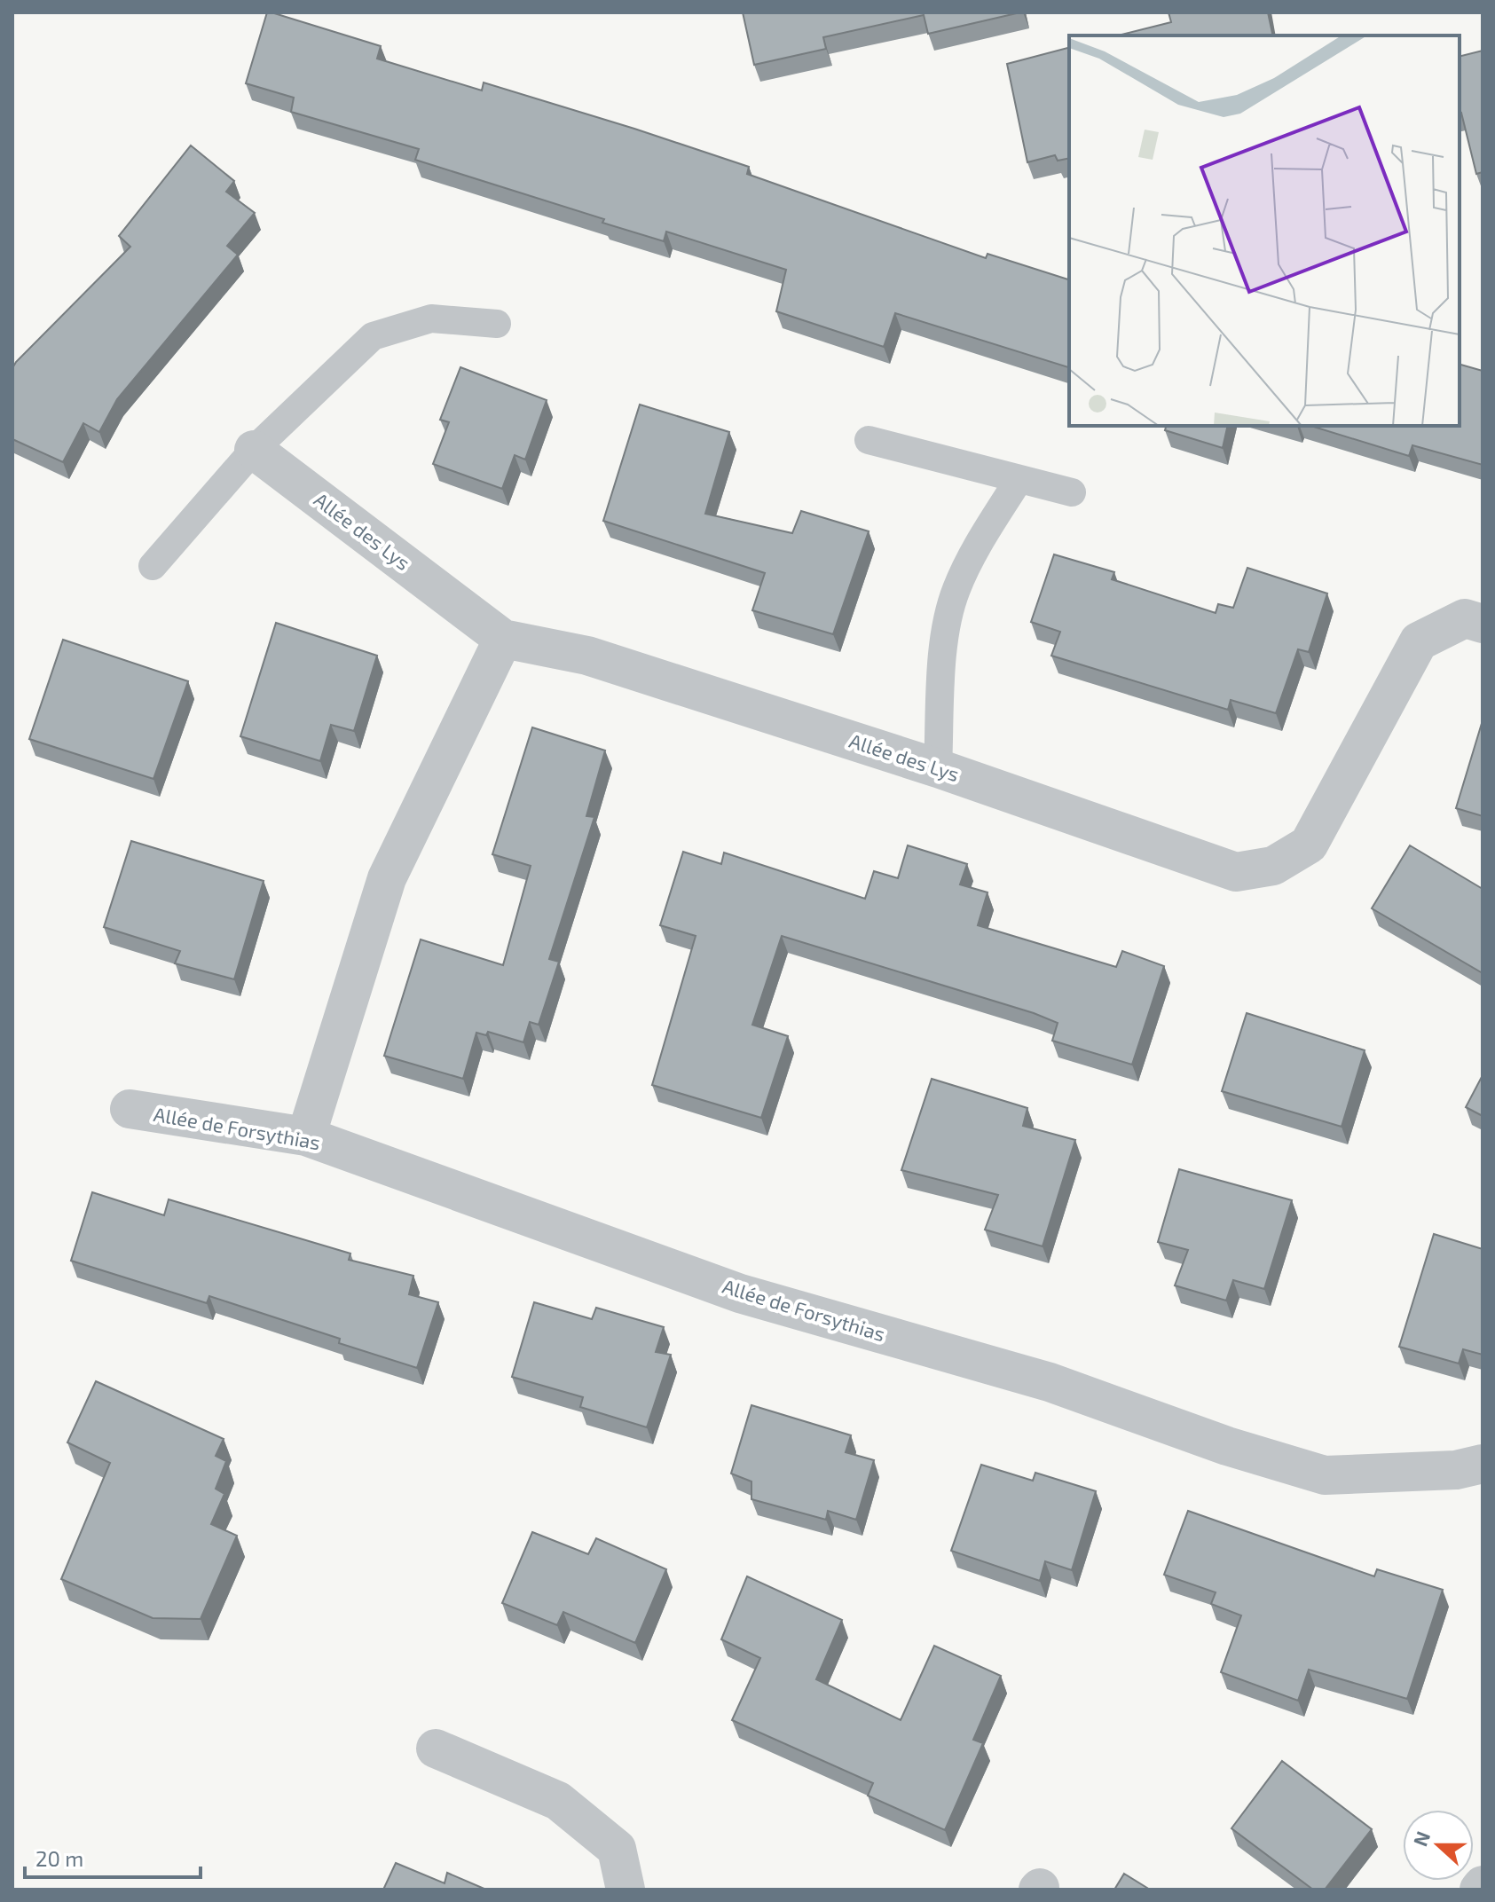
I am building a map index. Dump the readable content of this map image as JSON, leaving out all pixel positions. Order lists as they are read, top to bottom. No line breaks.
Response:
{"streets":{"street":["Allée des Lys","Allée de Forsythias"]},"scale_bar":"20 m","north":"left"}
